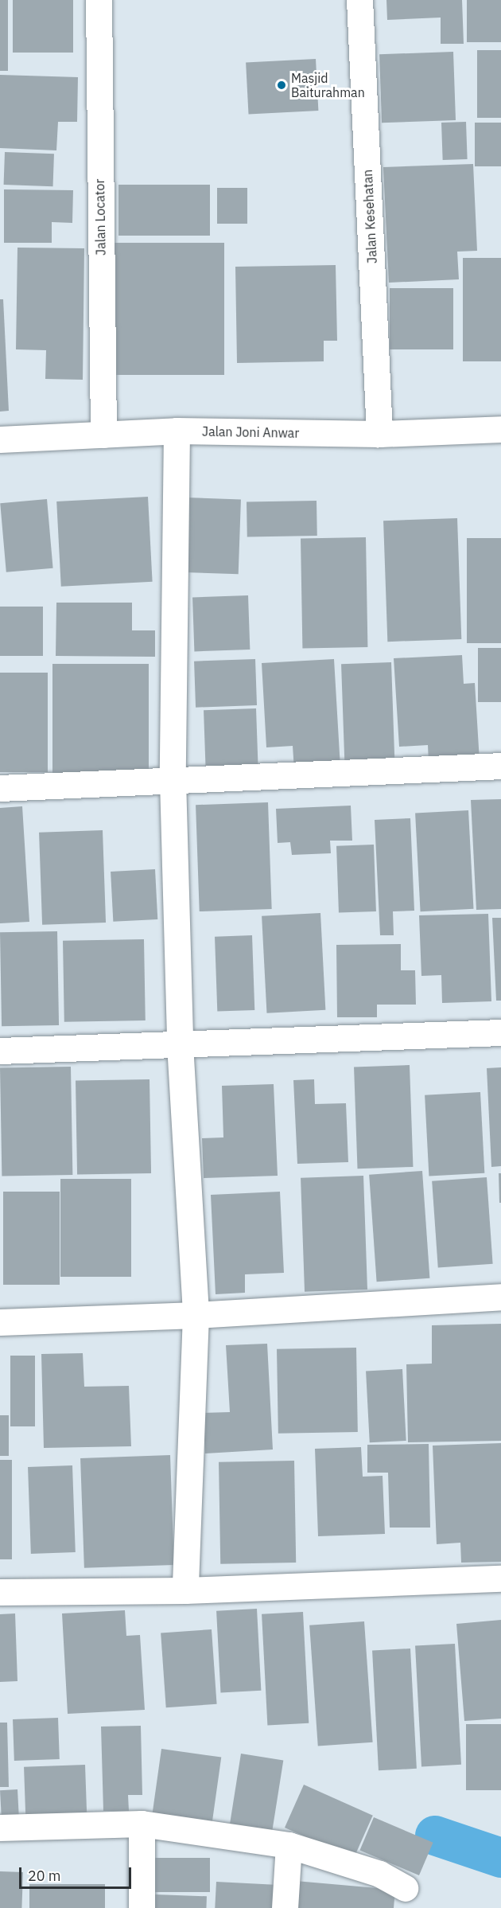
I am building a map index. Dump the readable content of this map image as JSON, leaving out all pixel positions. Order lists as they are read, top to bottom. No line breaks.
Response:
{"streets":{"street":["Jalan Kesehatan","Jalan Locator","Jalan Joni Anwar"]},"crossings":[["Jalan Kesehatan","Jalan Joni Anwar"],["Jalan Locator","Jalan Joni Anwar"]],"places":["Masjid Baiturahman"],"scale_bar":"20 m"}
